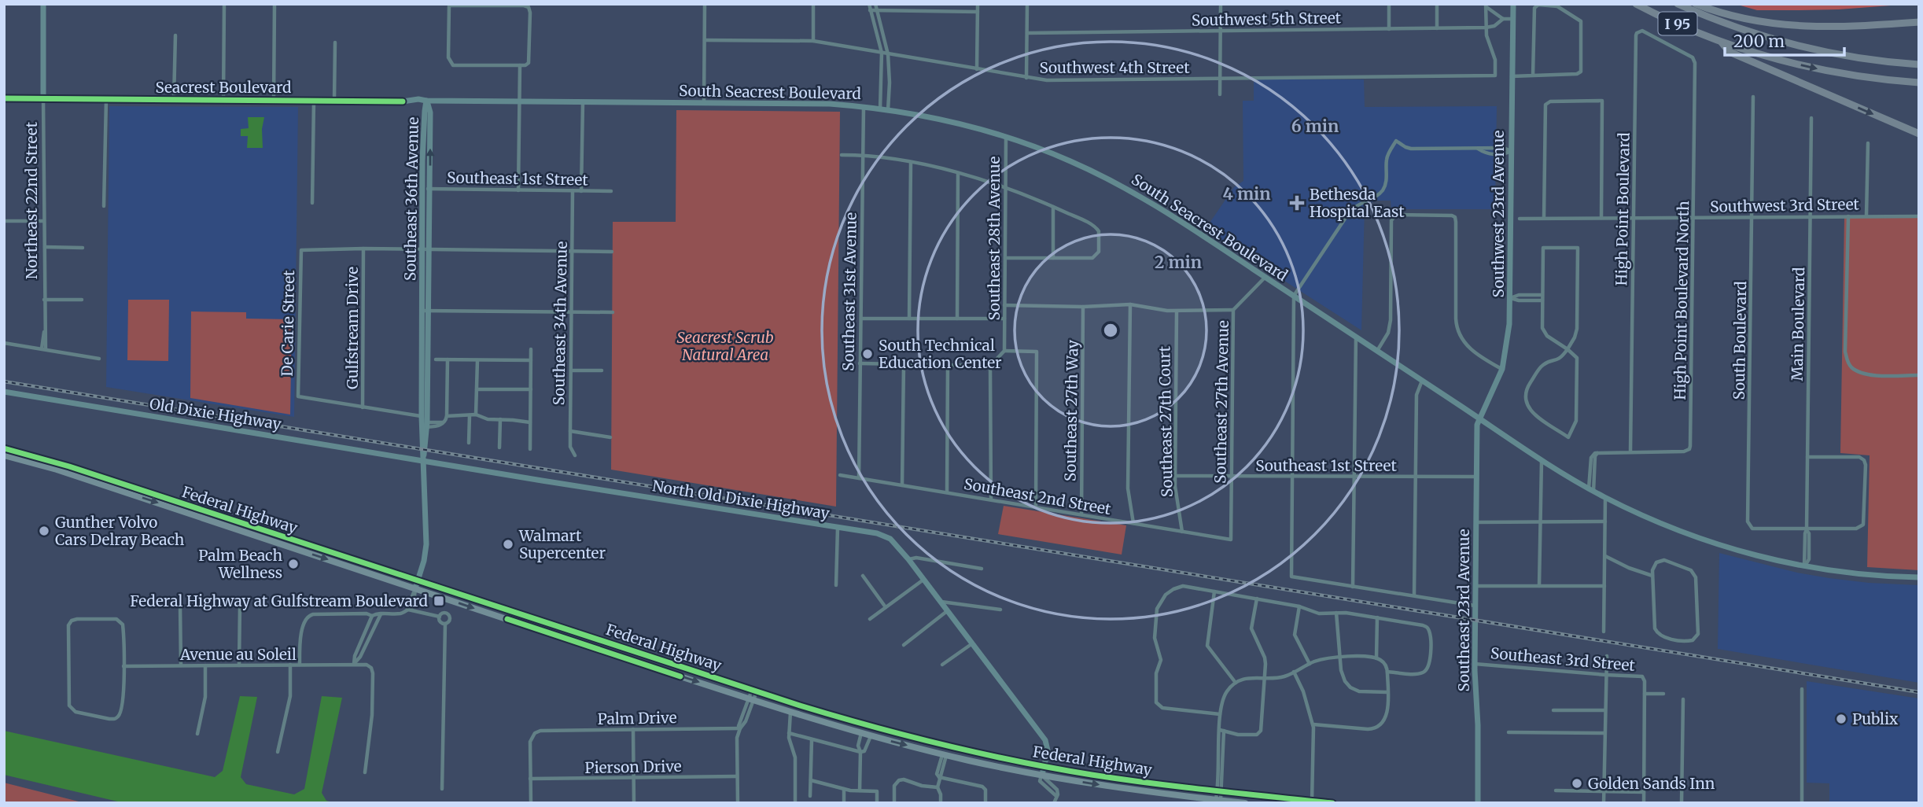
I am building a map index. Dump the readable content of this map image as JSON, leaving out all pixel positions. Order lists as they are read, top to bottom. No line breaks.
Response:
{"streets":{"highway":["I 95"],"main road":["Federal Highway"],"street":["Southwest 5th Street","Southwest 4th Street","Seacrest Boulevard","South Seacrest Boulevard","Southeast 1st Street","Southeast 36th Avenue","Northeast 22nd Street","Southwest 3rd Street","High Point Boulevard","Southwest 23rd Avenue","Southeast 28th Avenue","Southeast 31st Avenue","High Point Boulevard North","De Carie Street","Southeast 34th Avenue","Main Boulevard","Gulfstream Drive","South Boulevard","Southeast 27th Avenue","Southeast 27th Way","Old Dixie Highway","Southeast 27th Court","Southeast 2nd Street","North Old Dixie Highway","Southeast 23rd Avenue","Avenue au Soleil","Southeast 3rd Street","Palm Drive","Pierson Drive"]},"crossings":[["Southwest 5th Street","Southwest 4th Street"],["Southwest 5th Street","Southwest 23rd Avenue"],["Seacrest Boulevard","South Seacrest Boulevard"],["Seacrest Boulevard","Southeast 36th Avenue"],["Seacrest Boulevard","Northeast 22nd Street"],["South Seacrest Boulevard","Southeast 36th Avenue"],["South Seacrest Boulevard","Southwest 23rd Avenue"],["South Seacrest Boulevard","Southeast 28th Avenue"],["South Seacrest Boulevard","Southeast 31st Avenue"],["South Seacrest Boulevard","High Point Boulevard North"],["South Seacrest Boulevard","Main Boulevard"],["South Seacrest Boulevard","Southeast 27th Avenue"],["South Seacrest Boulevard","Southeast 23rd Avenue"],["Southeast 1st Street","Southeast 36th Avenue"],["Southeast 1st Street","Southeast 34th Avenue"],["Southeast 1st Street","Southeast 27th Avenue"],["Southeast 1st Street","Southeast 27th Court"],["Southeast 1st Street","Southeast 23rd Avenue"],["Southeast 36th Avenue","Old Dixie Highway"],["Southeast 36th Avenue","North Old Dixie Highway"],["Southeast 36th Avenue","Federal Highway"],["Southwest 3rd Street","High Point Boulevard"],["Southwest 3rd Street","High Point Boulevard North"],["Southwest 3rd Street","Main Boulevard"],["Southwest 3rd Street","South Boulevard"],["High Point Boulevard","High Point Boulevard North"],["Southwest 23rd Avenue","Southeast 23rd Avenue"],["Southeast 31st Avenue","Southeast 2nd Street"],["De Carie Street","Gulfstream Drive"],["Main Boulevard","South Boulevard"],["Southeast 27th Avenue","Southeast 2nd Street"],["Southeast 27th Way","Southeast 2nd Street"],["Old Dixie Highway","North Old Dixie Highway"],["Southeast 27th Court","Southeast 2nd Street"],["North Old Dixie Highway","Federal Highway"],["Southeast 23rd Avenue","Southeast 3rd Street"],["Palm Drive","Pierson Drive"]],"parks":["Seacrest Scrub Natural Area"],"places":{"health":["Bethesda Hospital East"],"other":["South Technical Education Center","Gunther Volvo Cars Delray Beach","Walmart Supercenter","Palm Beach Wellness","Publix","Golden Sands Inn"],"transit":["Federal Highway at Gulfstream Boulevard"]},"scale_bar":"200 m","rings":["6 min","4 min","2 min"]}
